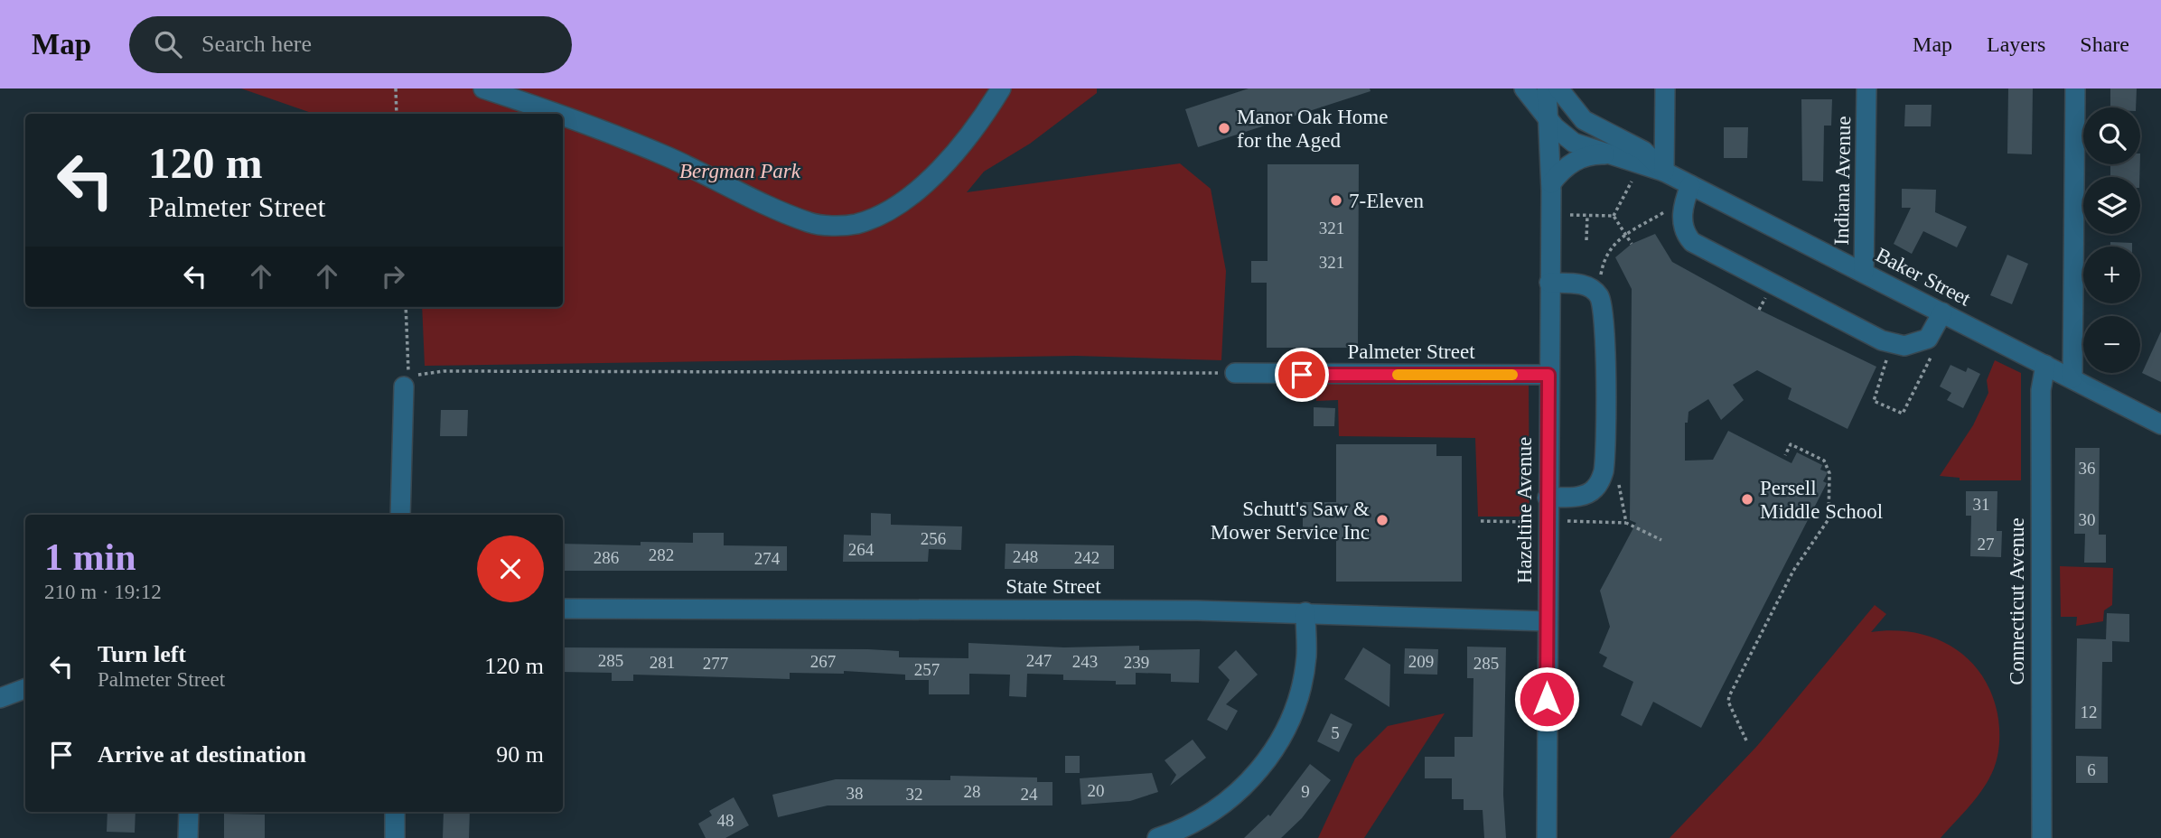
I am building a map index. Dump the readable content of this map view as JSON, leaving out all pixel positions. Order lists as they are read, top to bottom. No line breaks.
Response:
{"streets":{"street":["Indiana Avenue","Baker Street","Palmeter Street","Hazeltine Avenue","State Street","Connecticut Avenue"]},"crossings":[["Indiana Avenue","Baker Street"],["Baker Street","Hazeltine Avenue"],["Baker Street","Connecticut Avenue"],["Palmeter Street","Hazeltine Avenue"],["Hazeltine Avenue","State Street"]],"parks":["Bergman Park"],"places":["Manor Oak Home for the Aged","7-Eleven","Persell Middle School","Schutt's Saw & Mower Service Inc"],"house_numbers":["321","321","36","31","30","256","27","264","282","248","286","242","274","285","247","267","243","209","281","239","277","285","257","12","5","6","20","28","9","38","32","24","48"],"page":{"header":"Map","search":"Search here","nav":["Map","Layers","Share"],"map_buttons":["+","−"],"turn":["120 m","Palmeter Street"],"heading":["1 min","210 m · 19:12"],"list":[{"name":"Turn left","note":"Palmeter Street","value":"120 m"},{"name":"Arrive at destination","value":"90 m"}]}}
